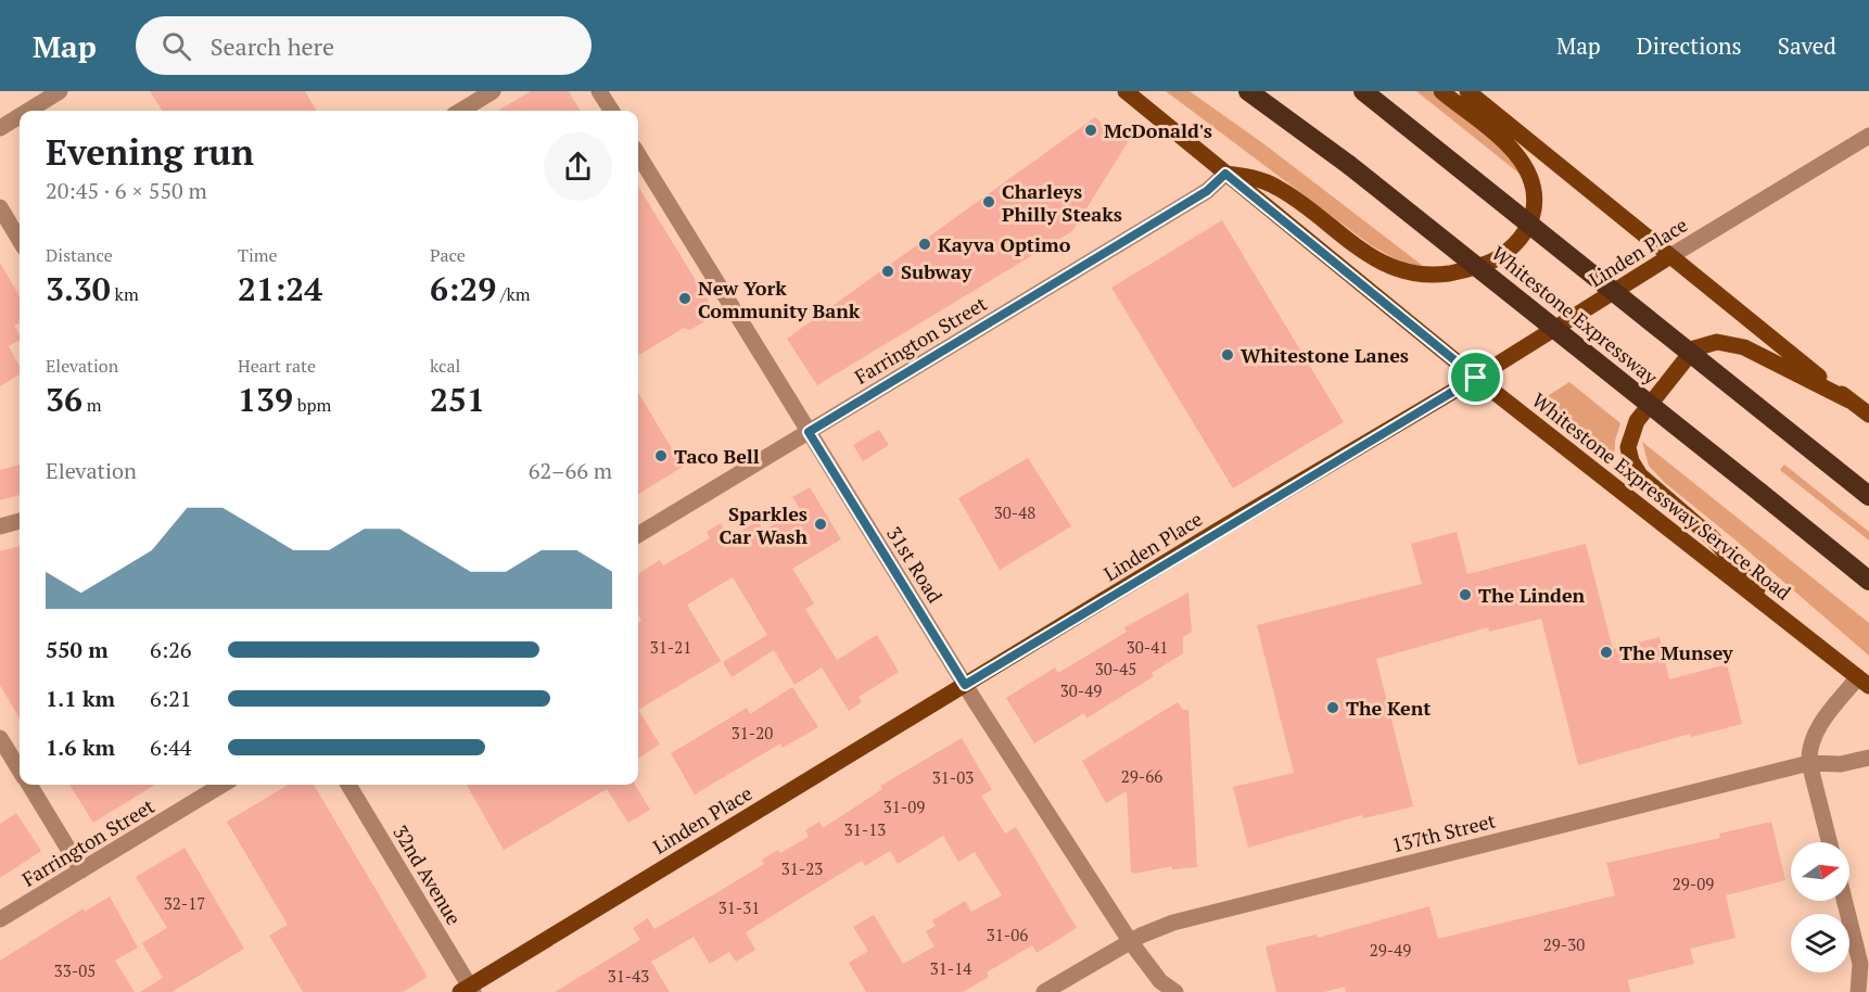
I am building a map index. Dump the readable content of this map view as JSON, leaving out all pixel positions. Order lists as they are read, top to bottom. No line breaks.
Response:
{"streets":{"highway":["Whitestone Expressway"],"main road":["Linden Place","Whitestone Expressway Service Road"],"street":["Farrington Street","31st Road","137th Street","32nd Avenue"]},"crossings":[["Linden Place","Whitestone Expressway Service Road"],["Linden Place","31st Road"],["Linden Place","32nd Avenue"],["Farrington Street","Whitestone Expressway Service Road"],["Farrington Street","31st Road"],["31st Road","137th Street"]],"places":["McDonald's","Charleys Philly Steaks","Kayva Optimo","Subway","New York Community Bank","Whitestone Lanes","Taco Bell","Sparkles Car Wash","The Linden","The Munsey","The Kent"],"house_numbers":["30-48","31-21","30-41","30-45","30-49","31-20","29-66","31-03","31-09","31-13","31-23","29-09","32-17","31-31","31-06","29-30","29-49","31-14","33-05","31-43"],"north":"right","page":{"header":"Map","search":"Search here","nav":["Map","Directions","Saved"],"heading":["Evening run","20:45 · 6 × 550 m"],"stats":[["Distance","3.30 km"],["Time","21:24"],["Pace","6:29 /km"],["Elevation","36 m"],["Heart rate","139 bpm"],["kcal","251"]],"chart":["Elevation","62–66 m"],"list":[{"name":"550 m","note":"6:26"},{"name":"1.1 km","note":"6:21"},{"name":"1.6 km","note":"6:44"}]}}
